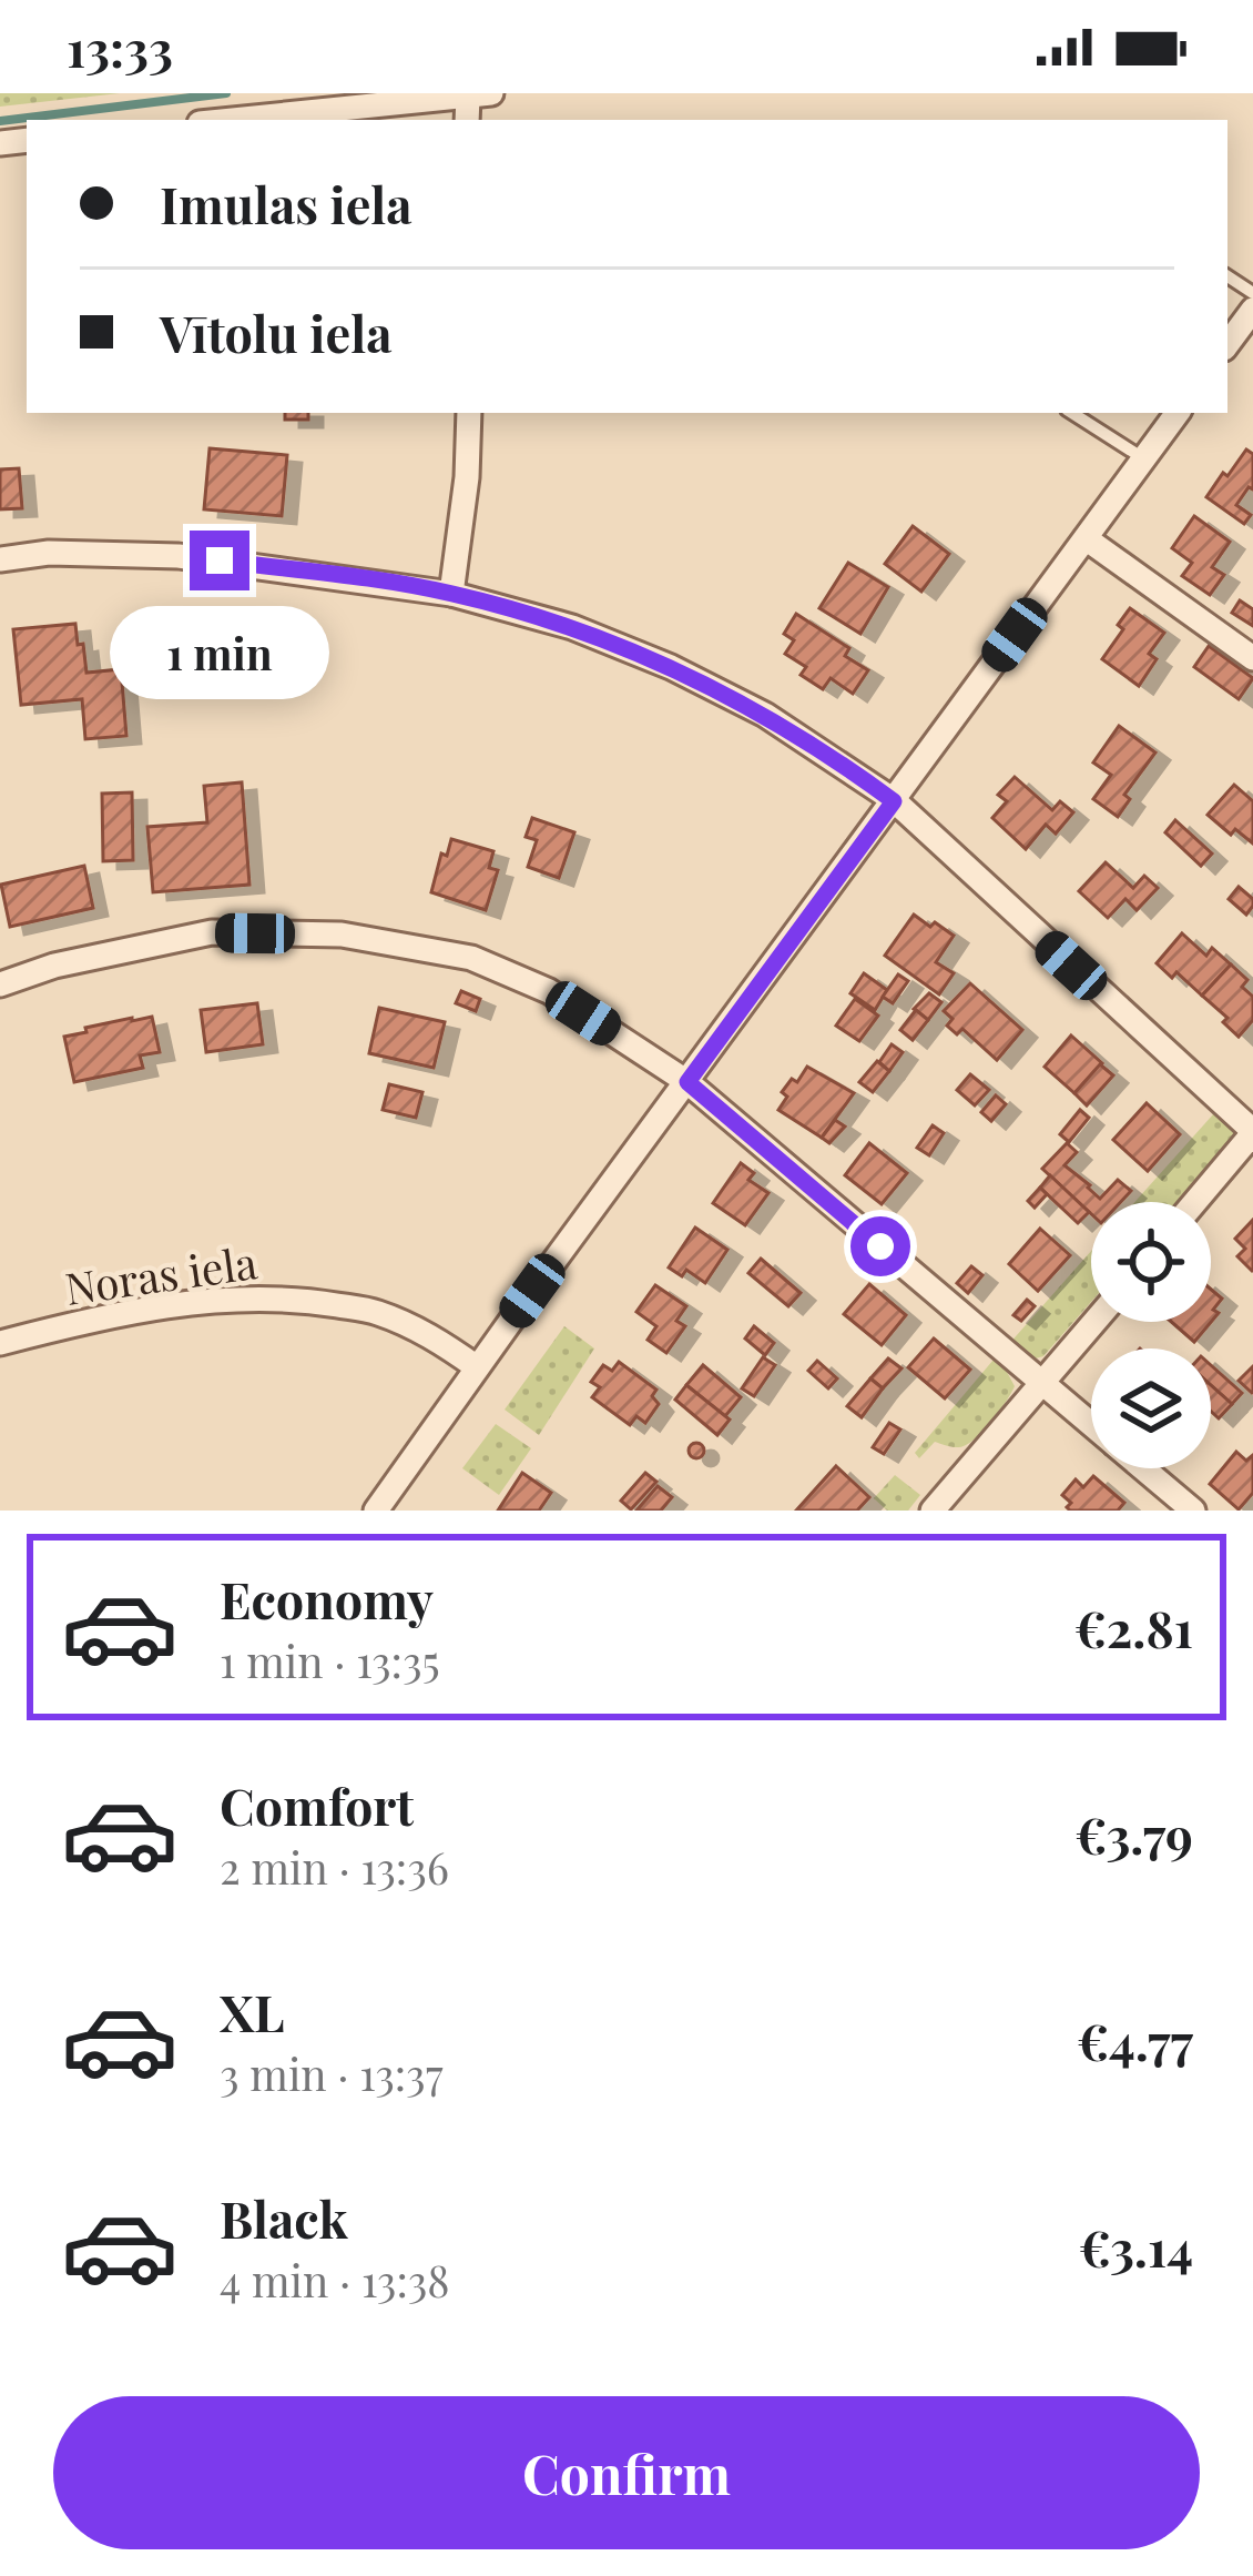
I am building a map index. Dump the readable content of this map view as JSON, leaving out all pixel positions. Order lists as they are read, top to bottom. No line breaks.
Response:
{"streets":{"street":["Noras iela"]},"page":{"status":"13:33","banner":["Imulas iela","Vītolu iela"],"bubble":"1 min","list":[{"name":"Economy","note":"1 min · 13:35","value":"€2.81"},{"name":"Comfort","note":"2 min · 13:36","value":"€3.79"},{"name":"XL","note":"3 min · 13:37","value":"€4.77"},{"name":"Black","note":"4 min · 13:38","value":"€3.14"}],"buttons":"Confirm"}}
